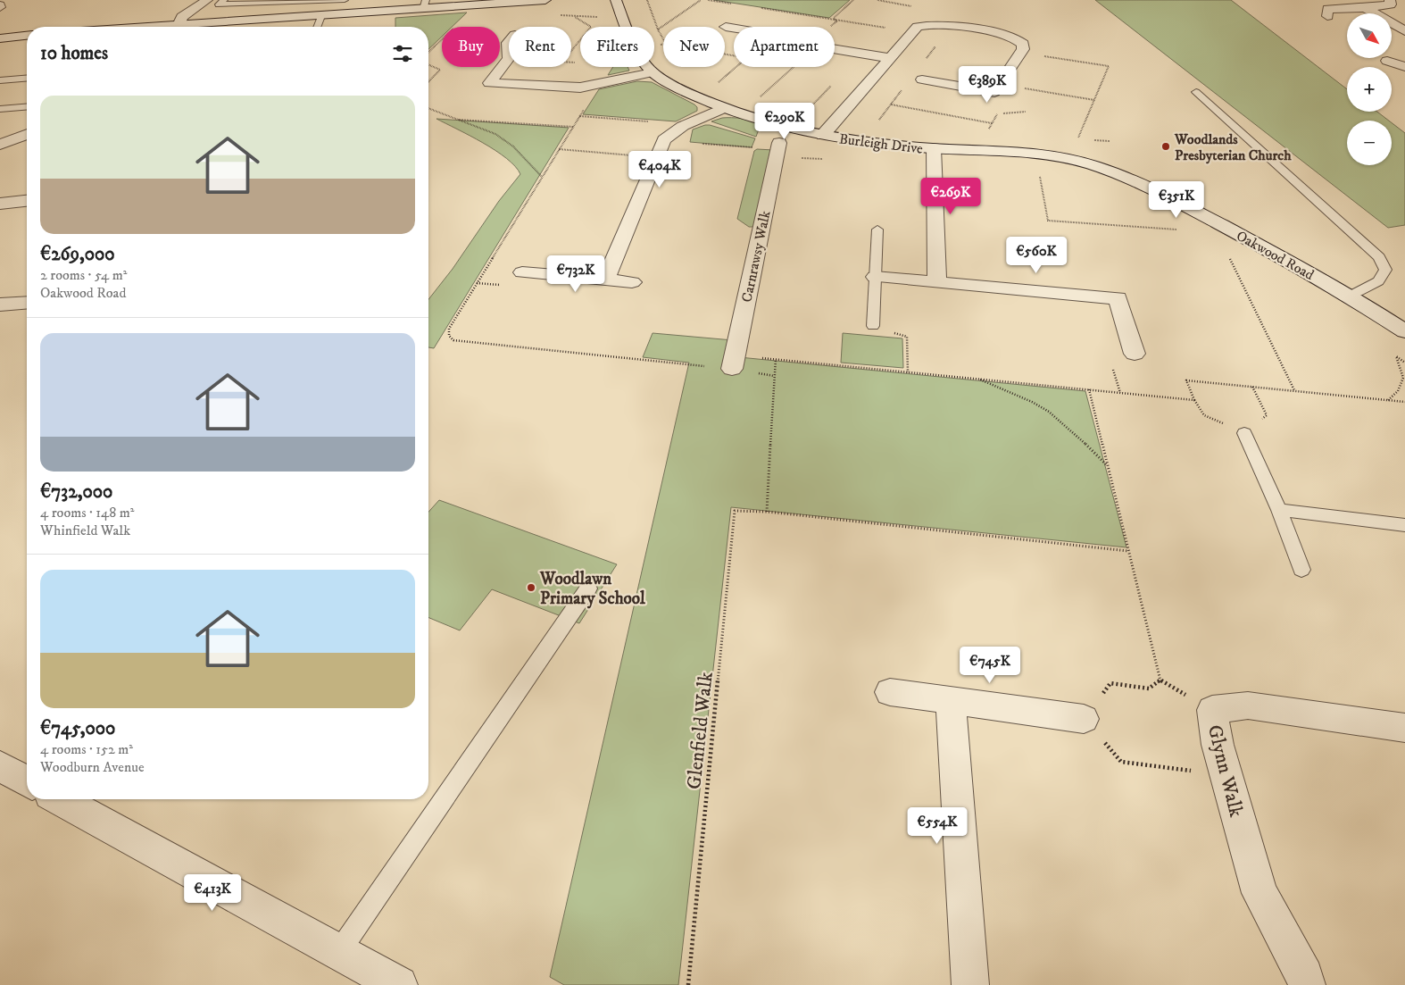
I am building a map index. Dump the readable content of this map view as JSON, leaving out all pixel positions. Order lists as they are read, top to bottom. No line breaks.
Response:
{"streets":{"street":["Burleigh Drive","Oakwood Road","Carnrawsy Walk","Glynn Walk"],"path":["Glenfield Walk"]},"crossings":[["Burleigh Drive","Oakwood Road"]],"places":["Woodlands Presbyterian Church","Woodlawn Primary School"],"north":"bottom right","page":{"map_buttons":["+","−"],"chip":["Buy","Rent","Filters","New","Apartment"],"heading":"10 homes","price":["€389K","€290K","€404K","€269K","€351K","€560K","€732K","€745K","€554K","€413K"],"list":[{"name":"€269,000","note":"2 rooms · 54 m² · Oakwood Road"},{"name":"€732,000","note":"4 rooms · 148 m² · Whinfield Walk"},{"name":"€745,000","note":"4 rooms · 152 m² · Woodburn Avenue"}]}}
